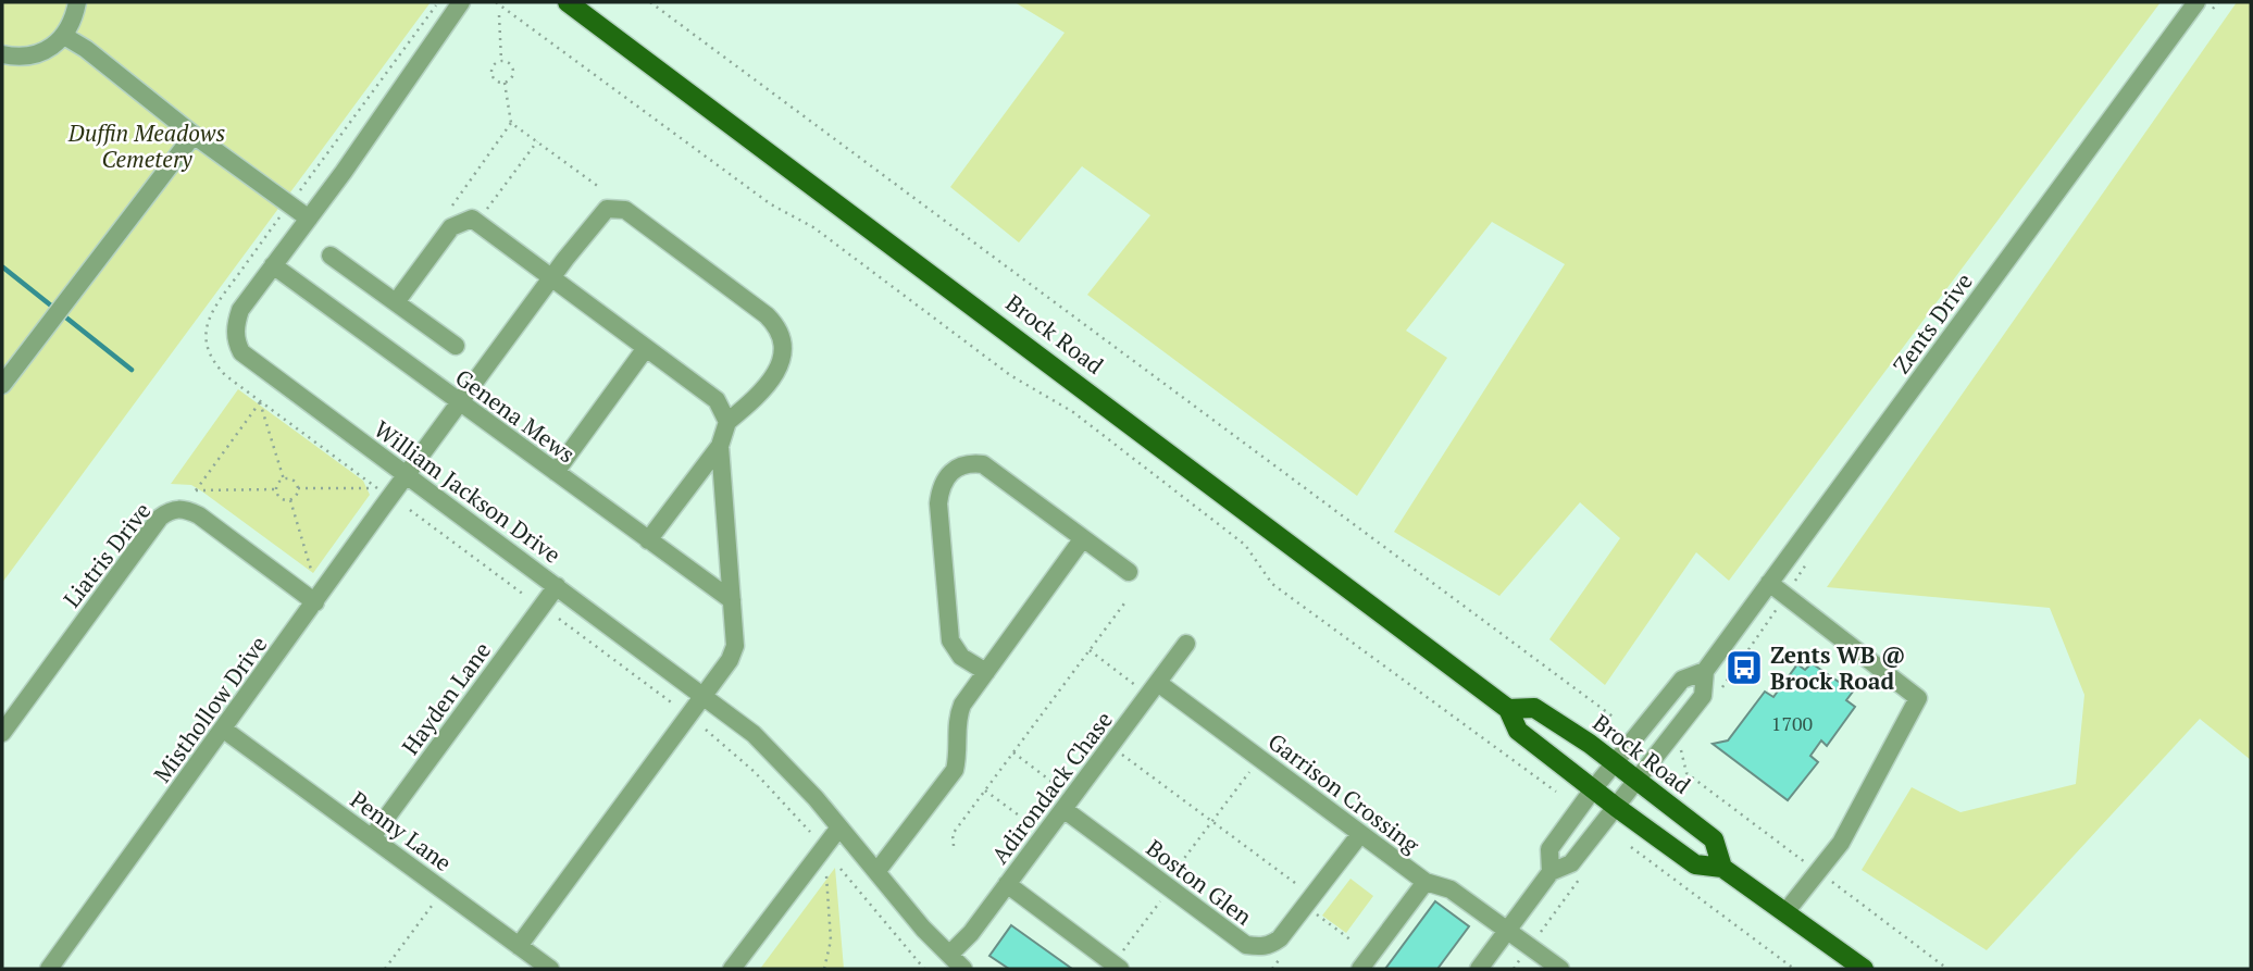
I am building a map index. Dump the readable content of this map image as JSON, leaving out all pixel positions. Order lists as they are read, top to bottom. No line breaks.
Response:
{"streets":{"main road":["Brock Road"],"street":["Zents Drive","Genena Mews","William Jackson Drive","Liatris Drive","Hayden Lane","Misthollow Drive","Adirondack Chase","Garrison Crossing","Penny Lane","Boston Glen"]},"crossings":[["Zents Drive","Brock Road"],["Genena Mews","William Jackson Drive"],["Genena Mews","Misthollow Drive"],["William Jackson Drive","Hayden Lane"],["William Jackson Drive","Misthollow Drive"],["William Jackson Drive","Adirondack Chase"],["Liatris Drive","Misthollow Drive"],["Hayden Lane","Penny Lane"],["Misthollow Drive","Penny Lane"],["Adirondack Chase","Garrison Crossing"],["Adirondack Chase","Boston Glen"],["Garrison Crossing","Boston Glen"]],"parks":["Duffin Meadows Cemetery"],"places":{"bus stop":["Zents WB @ Brock Road"]},"house_numbers":["1700"]}
